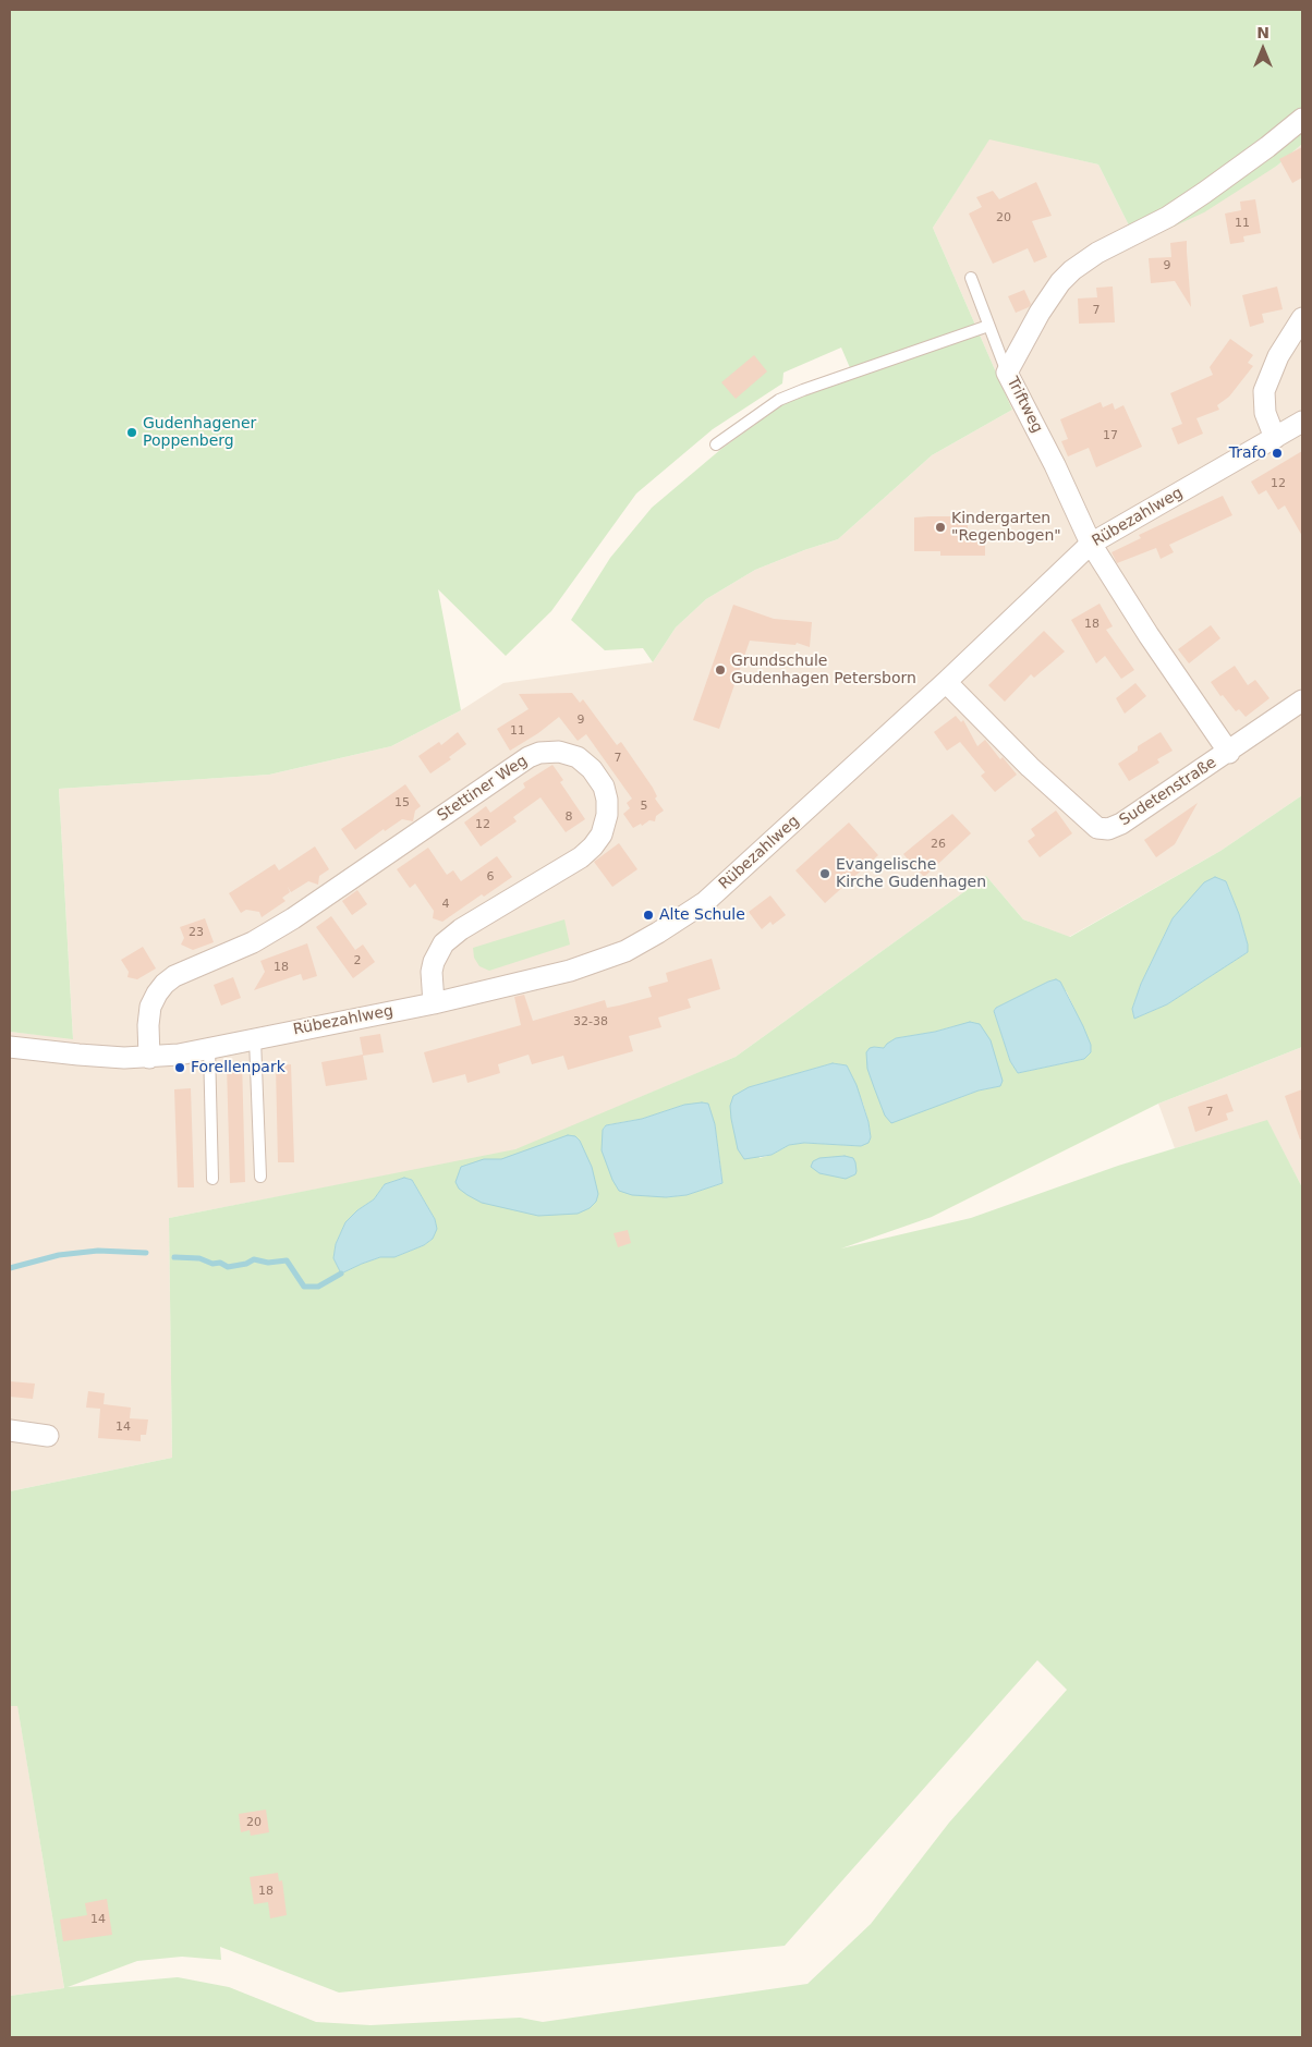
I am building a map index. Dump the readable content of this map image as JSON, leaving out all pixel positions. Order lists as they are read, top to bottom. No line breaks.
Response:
{"streets":{"street":["Triftweg","Rübezahlweg","Stettiner Weg","Sudetenstraße"]},"crossings":[["Triftweg","Rübezahlweg"],["Triftweg","Sudetenstraße"],["Rübezahlweg","Stettiner Weg"],["Rübezahlweg","Sudetenstraße"]],"places":["Gudenhagener Poppenberg","Trafo","Kindergarten \"Regenbogen\"","Grundschule Gudenhagen Petersborn","Evangelische Kirche Gudenhagen","Alte Schule","Forellenpark"],"house_numbers":["20","11","9","7","17","12","18","9","11","7","15","5","8","12","26","6","4","23","2","18","32-38","7","14","20","18","14"],"north":"top"}
